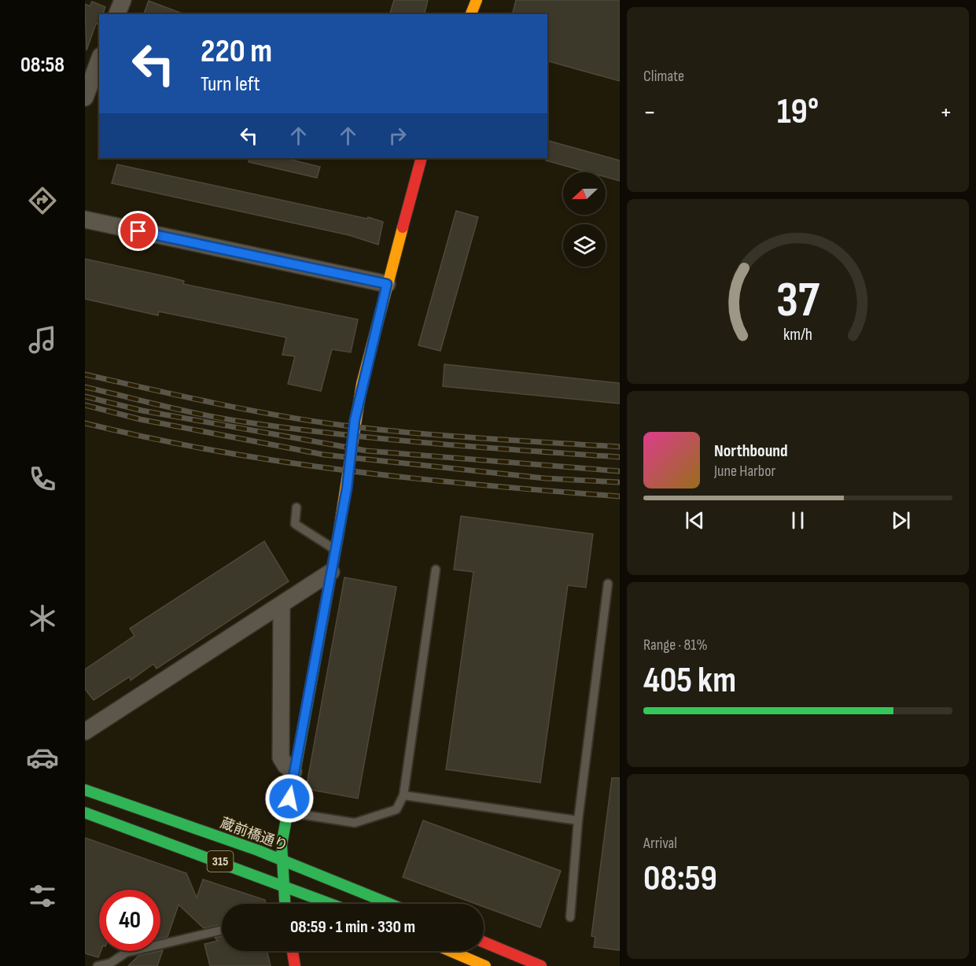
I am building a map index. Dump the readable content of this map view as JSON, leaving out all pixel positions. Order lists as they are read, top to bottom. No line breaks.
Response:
{"streets":{"street":["蔵前橋通り","315"]},"north":"left","page":{"tabs":"08:58","tile":["Climate",["Range · 81%","405 km"],["Arrival","08:59"]],"turn":["220 m","Turn left"],"heat":["−","19°","+"],"song":["Northbound","June Harbor"],"limit":"40","trip":"08:59 · 1 min · 330 m","gauge":["37","km/h"]}}
